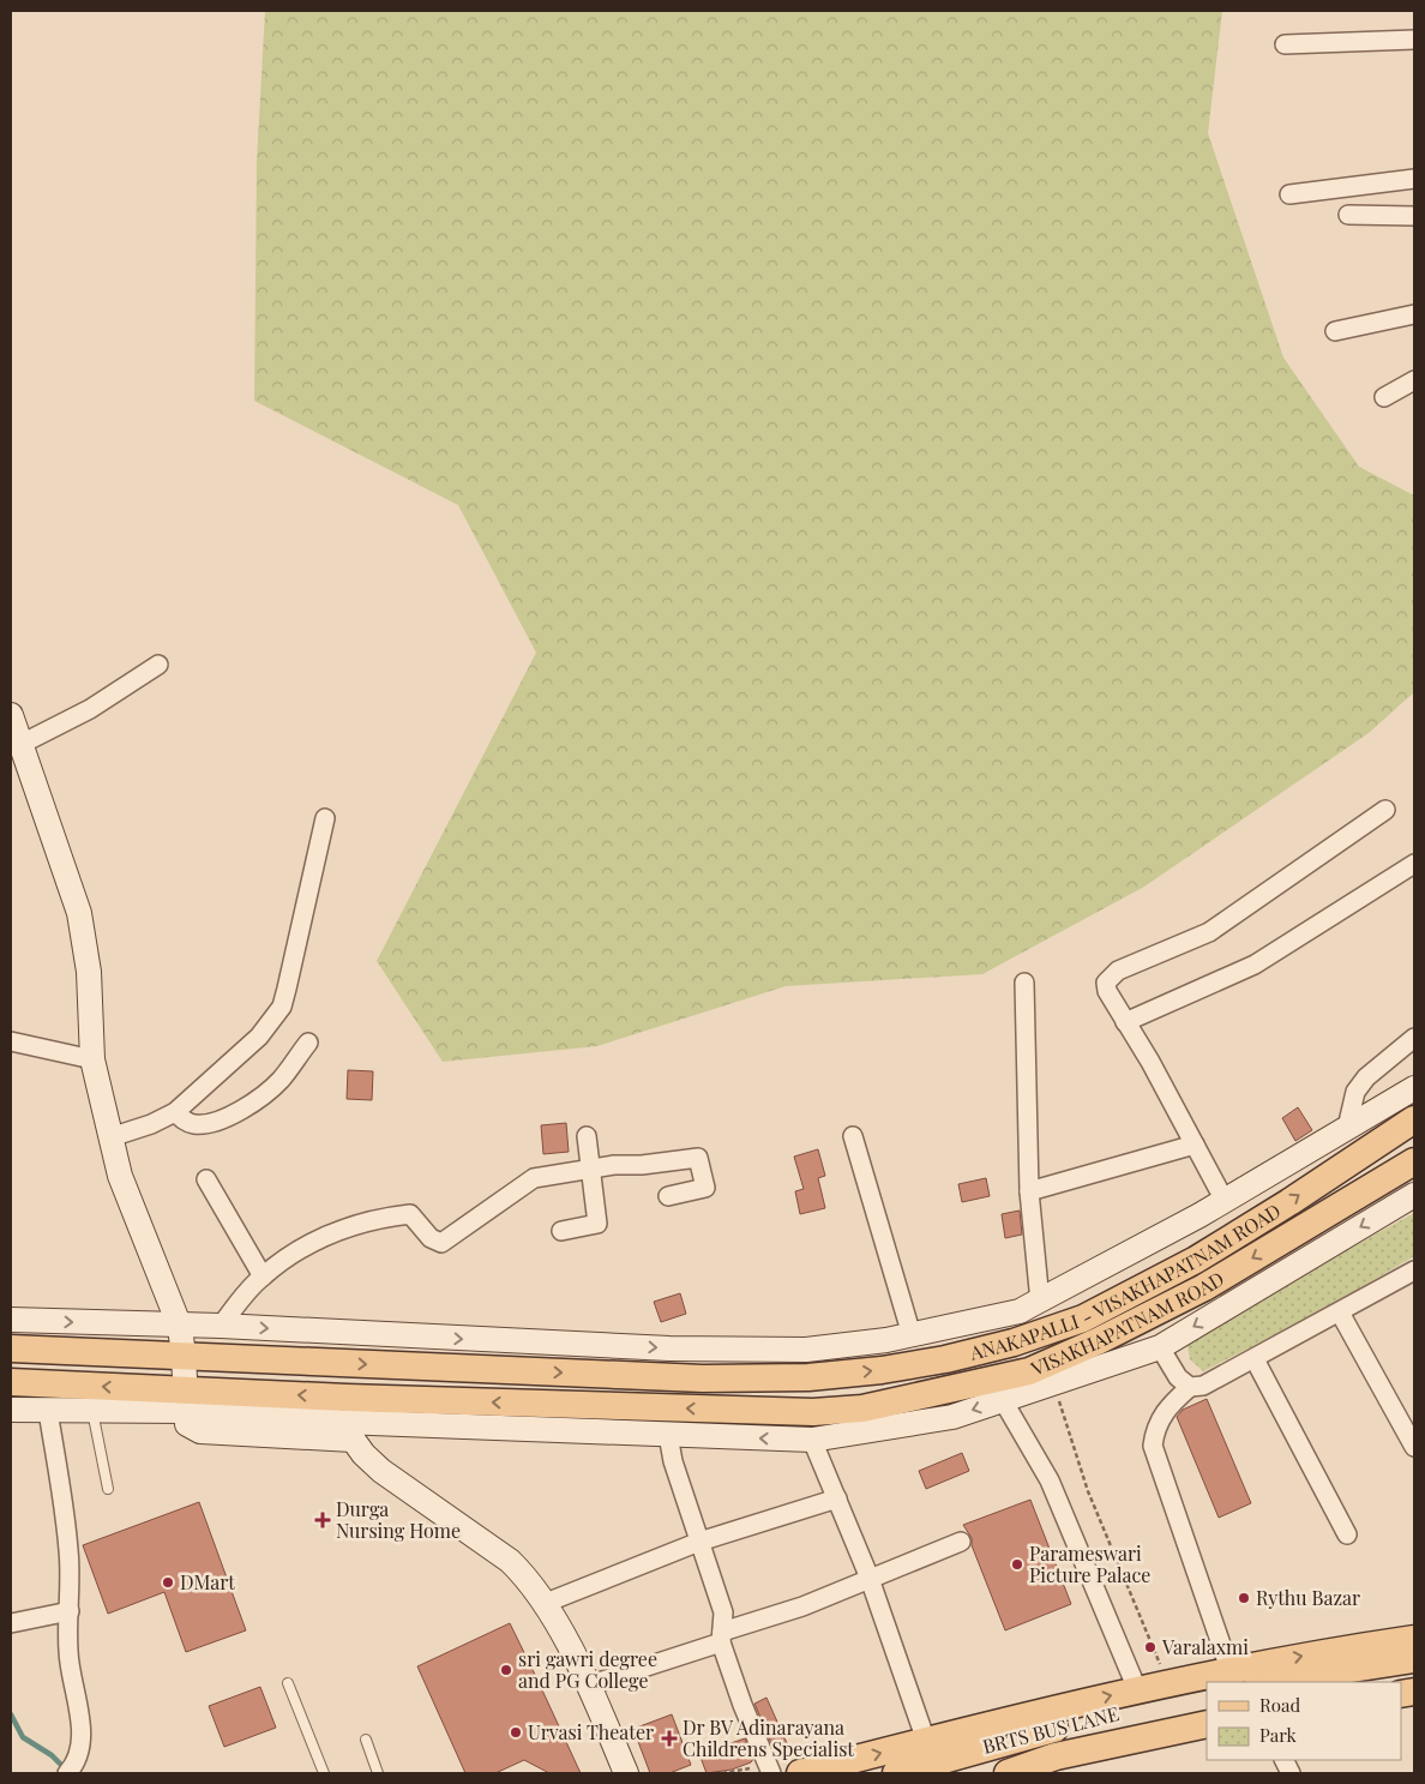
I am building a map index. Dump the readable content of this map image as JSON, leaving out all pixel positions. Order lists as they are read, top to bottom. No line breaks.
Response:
{"streets":{"main road":["ANAKAPALLI - VISAKHAPATNAM ROAD","VISAKHAPATNAM ROAD","BRTS BUS LANE"]},"one_way":["ANAKAPALLI - VISAKHAPATNAM ROAD","VISAKHAPATNAM ROAD"],"places":{"health":["Durga Nursing Home","Dr BV Adinarayana Childrens Specialist"],"other":["Parameswari Picture Palace","DMart","Rythu Bazar","Varalaxmi","sri gawri degree and PG College","Urvasi Theater"]},"legend":["Road","Park"]}
